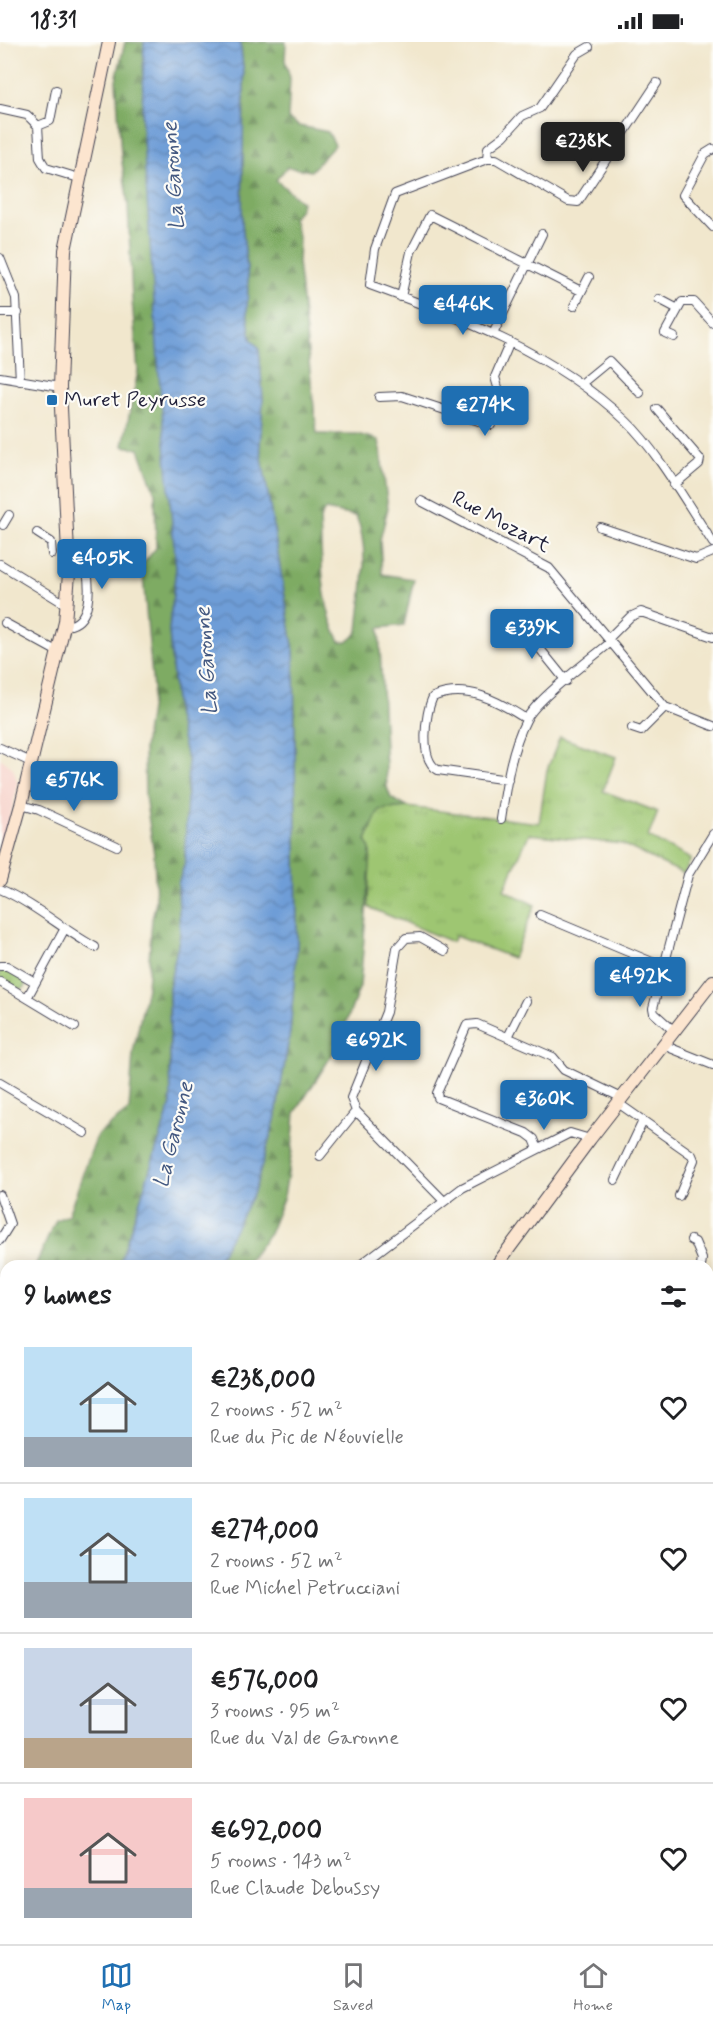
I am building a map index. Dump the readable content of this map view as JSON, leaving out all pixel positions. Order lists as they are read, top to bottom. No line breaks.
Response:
{"streets":{"street":["Rue Mozart"]},"water":["La Garonne"],"places":{"transit":["Muret Peyrusse"]},"page":{"status":"18:31","price":["€238K","€446K","€274K","€405K","€339K","€576K","€492K","€692K","€360K"],"heading":"9 homes","list":[{"name":"€238,000","note":"2 rooms · 52 m² · Rue du Pic de Néouvielle"},{"name":"€274,000","note":"2 rooms · 52 m² · Rue Michel Petrucciani"},{"name":"€576,000","note":"3 rooms · 95 m² · Rue du Val de Garonne"},{"name":"€692,000","note":"5 rooms · 143 m² · Rue Claude Debussy"}],"tabs":["Map","Saved","Home"]}}
